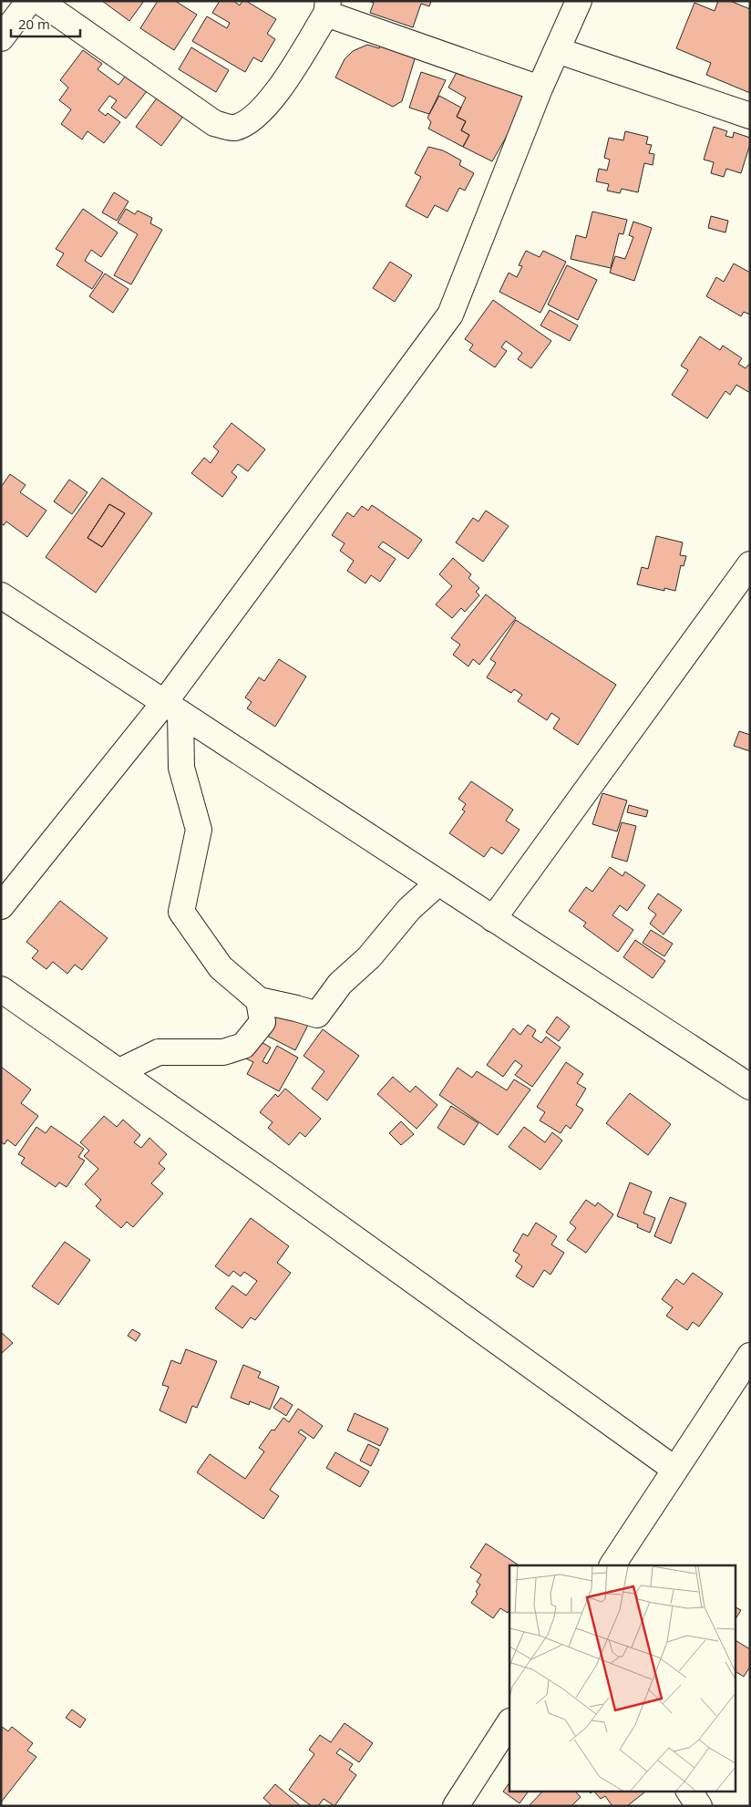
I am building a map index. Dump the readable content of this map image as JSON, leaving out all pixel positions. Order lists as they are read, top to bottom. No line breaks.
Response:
{"scale_bar":"20 m"}
